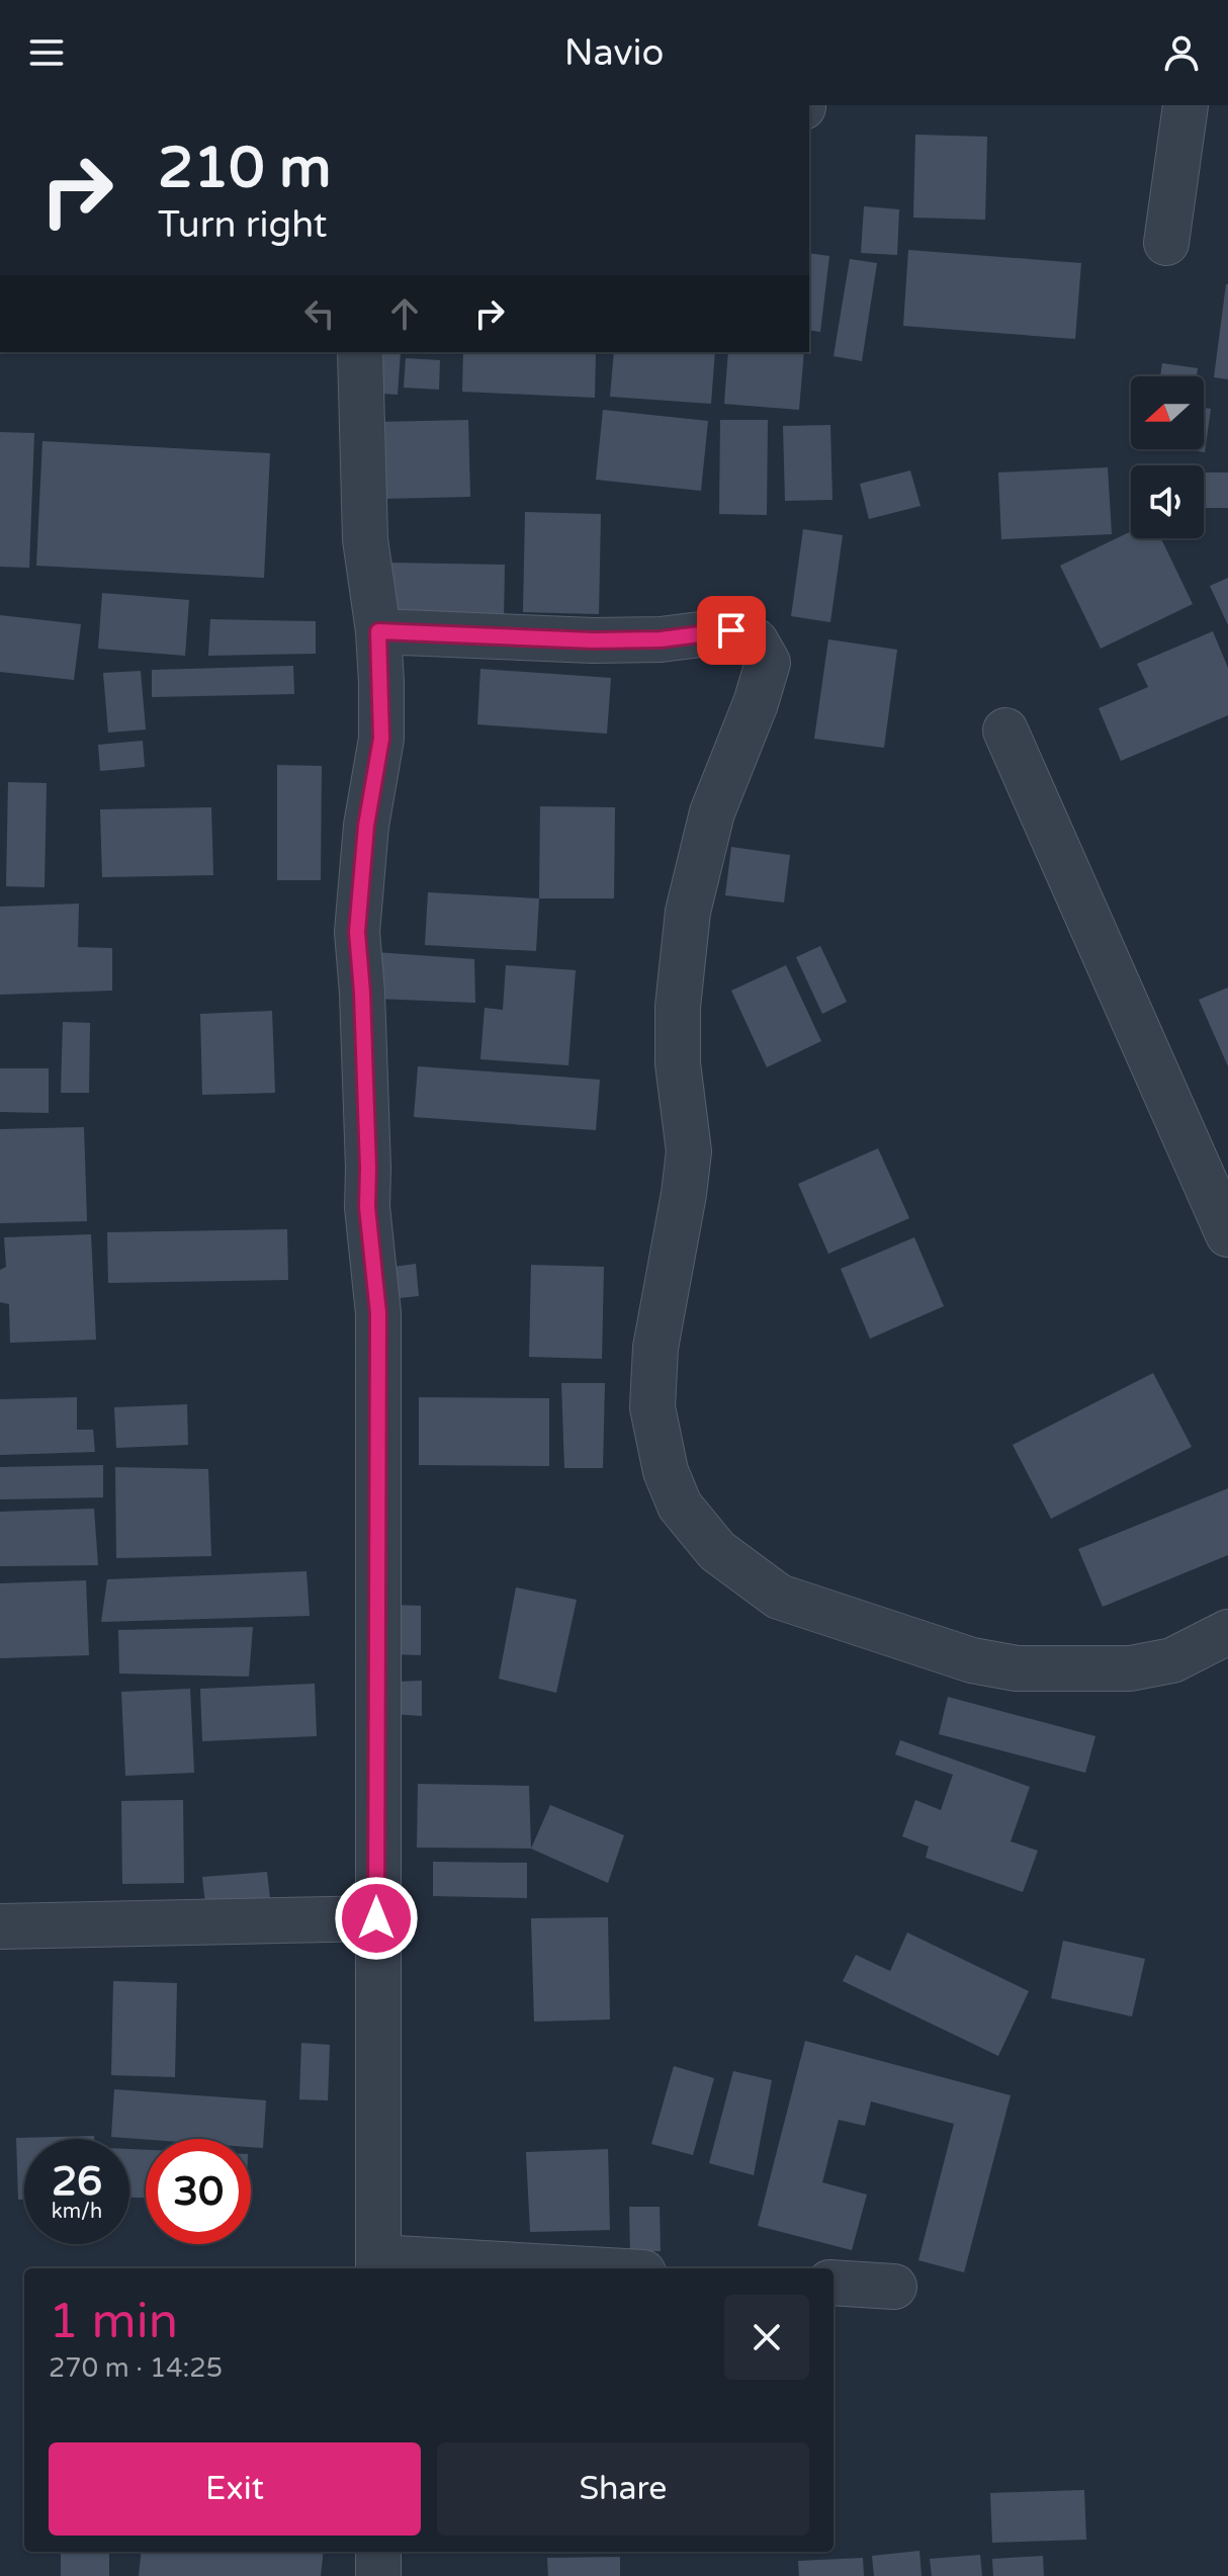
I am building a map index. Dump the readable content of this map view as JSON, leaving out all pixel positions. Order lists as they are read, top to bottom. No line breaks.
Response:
{"north":"left","page":{"header":"Navio","turn":["210 m","Turn right"],"speed":"26 km/h","limit":"30","heading":["1 min","270 m · 14:25"],"buttons":["Exit","Share"]}}
